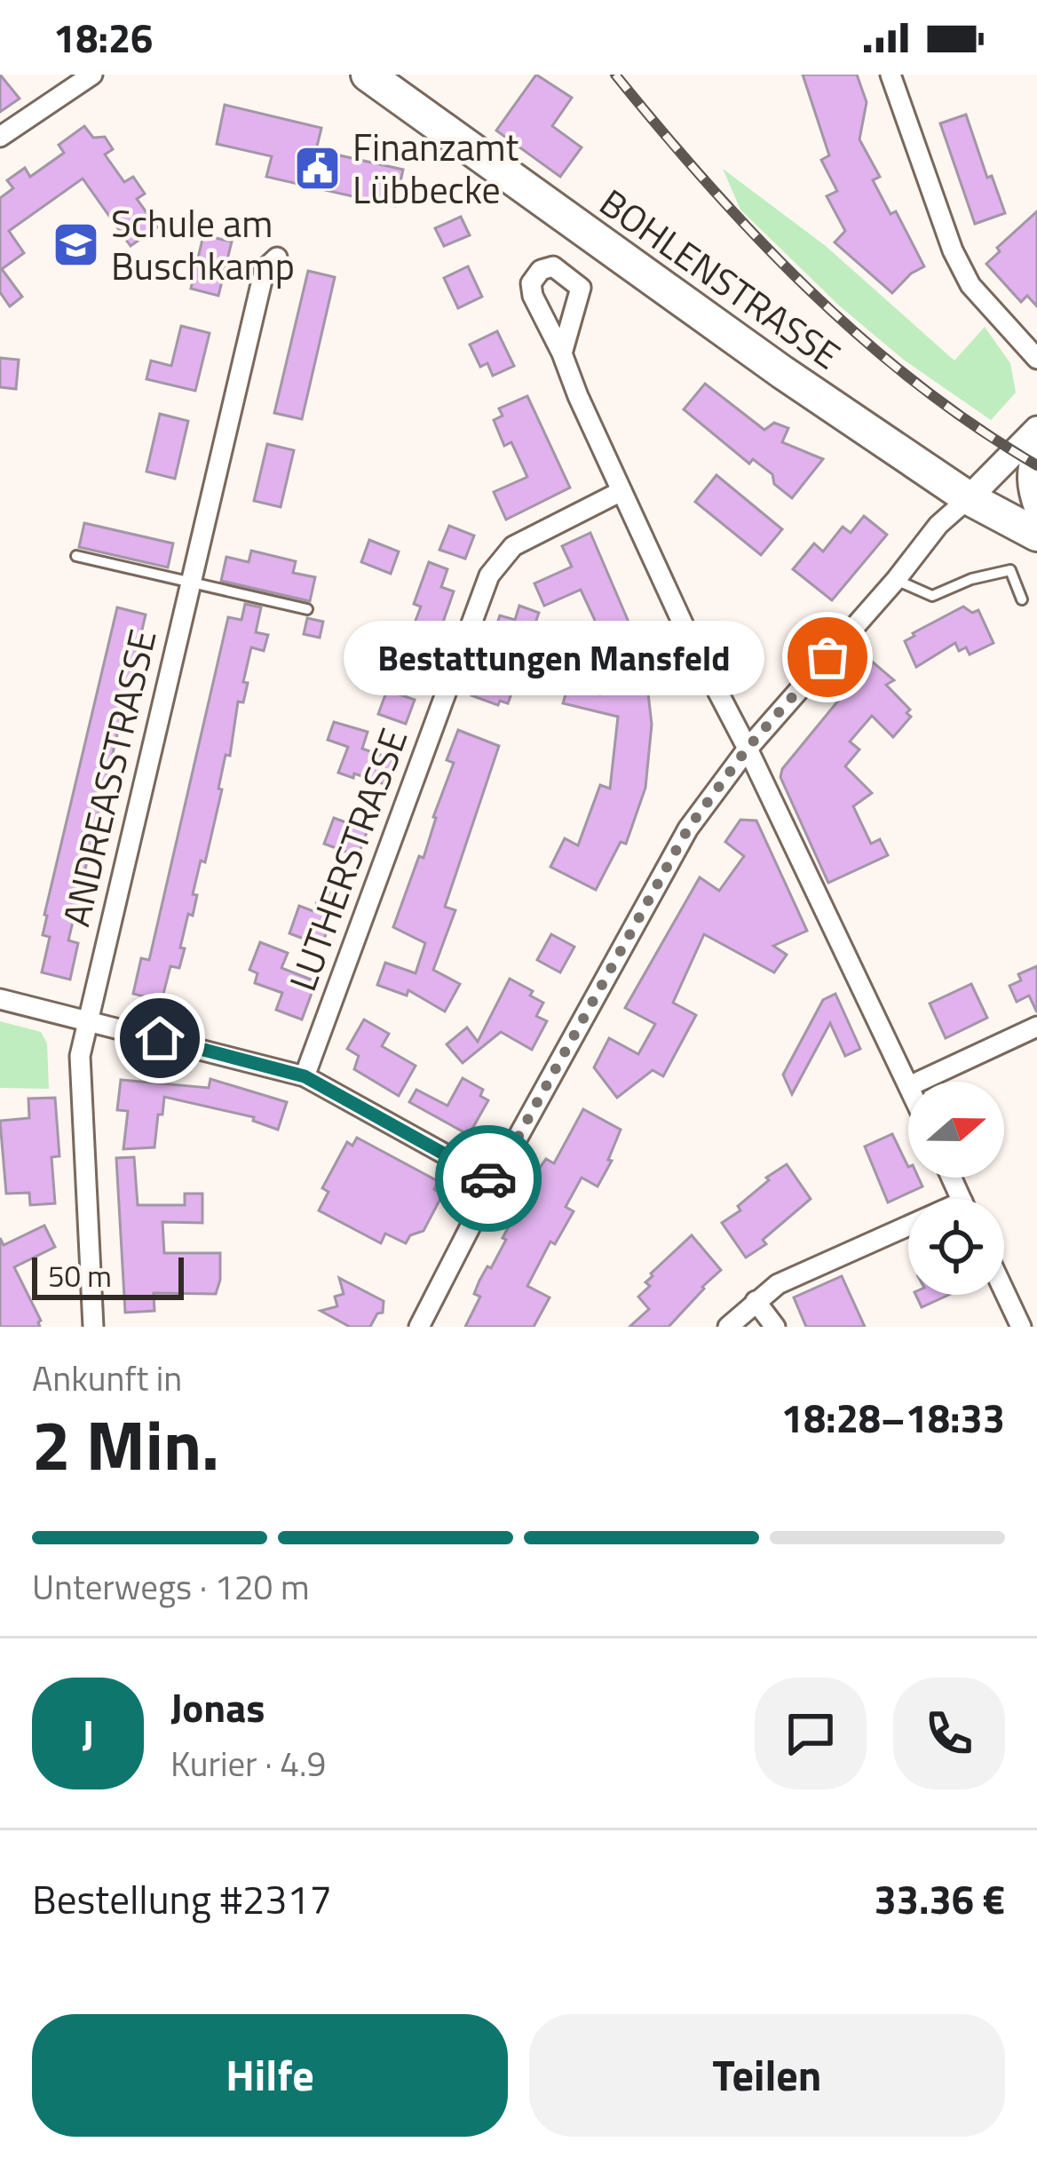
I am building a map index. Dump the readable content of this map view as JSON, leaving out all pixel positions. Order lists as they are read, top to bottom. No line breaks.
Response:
{"streets":{"main road":["BOHLENSTRASSE"],"street":["ANDREASSTRASSE","LUTHERSTRASSE"]},"places":{"public building":["Finanzamt Lübbecke"],"school or university":["Schule am Buschkamp"],"other":["Bestattungen Mansfeld"]},"scale_bar":"50 m","north":"right","page":{"status":"18:26","bubble":"Bestattungen Mansfeld","scale":"50 m","heading":["2 Min.","Ankunft in","18:28–18:33"],"panel":["Jonas","Kurier · 4.9","Bestellung #2317","33.36 €"],"bar":"Unterwegs · 120 m","round":"J","buttons":["Hilfe","Teilen"]}}
